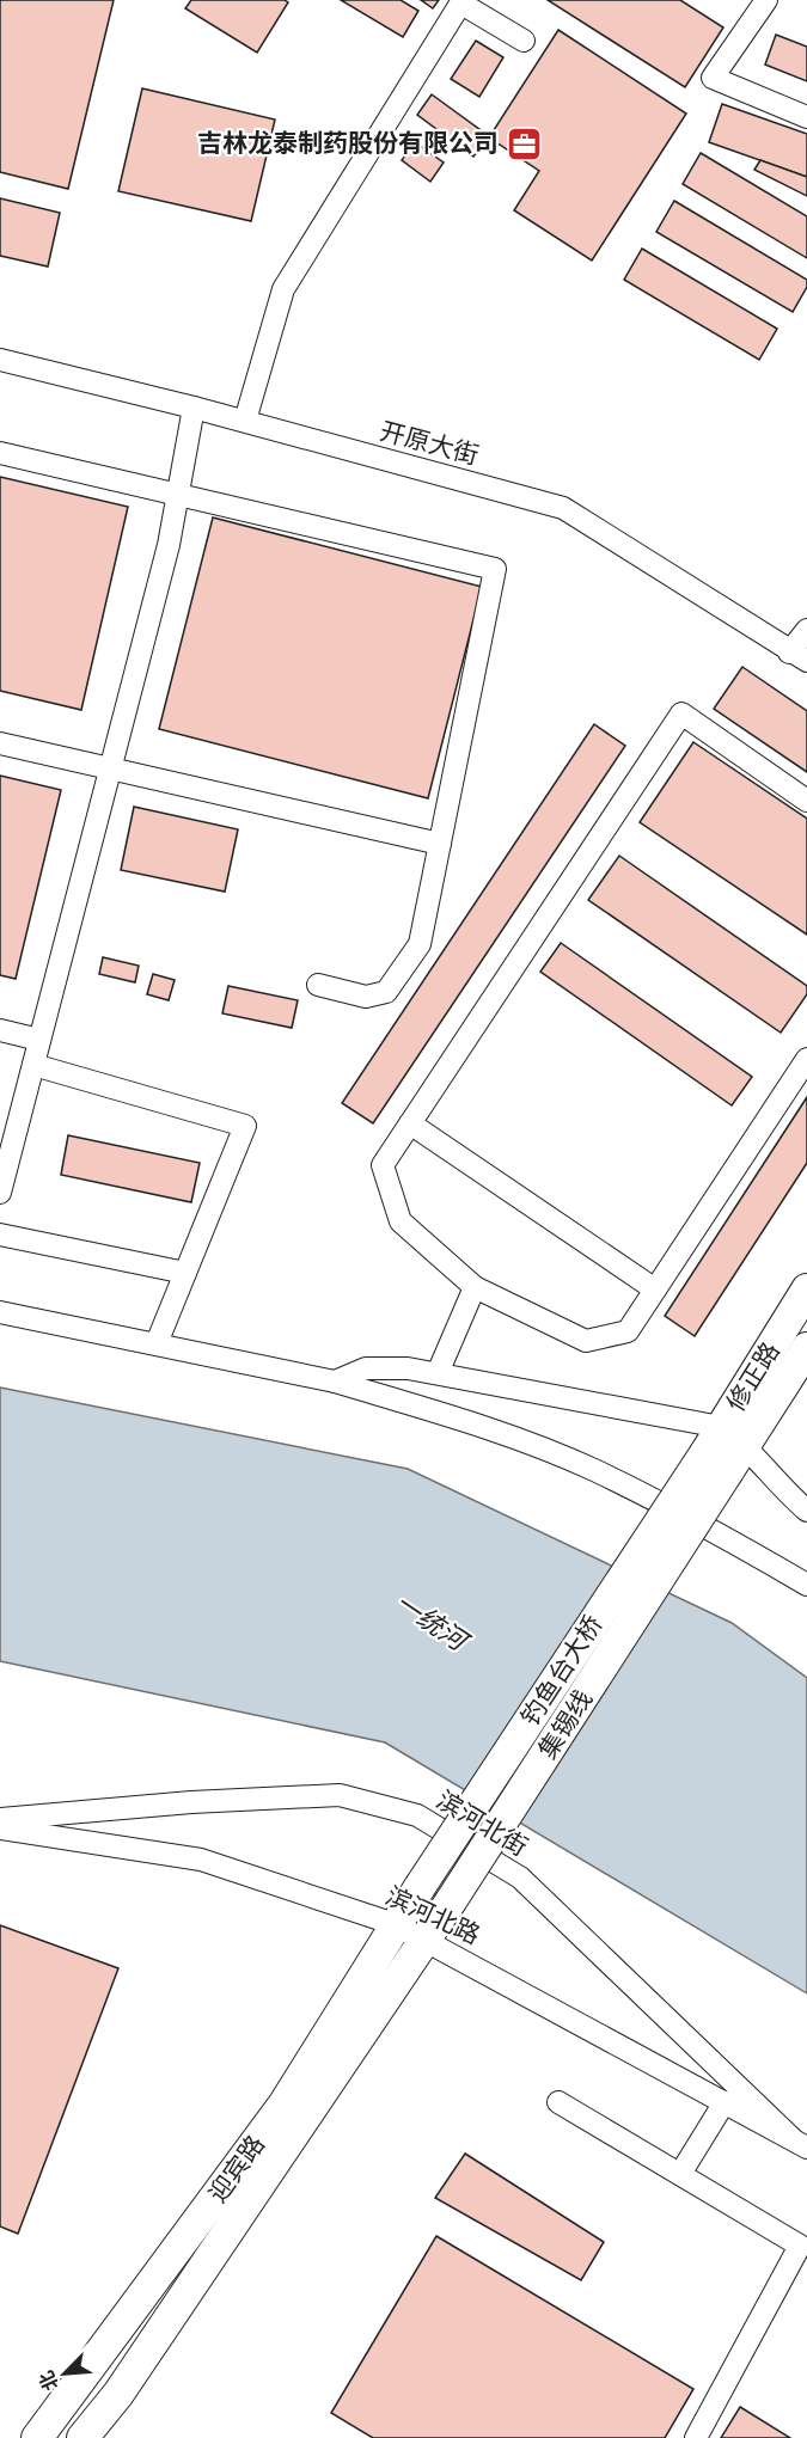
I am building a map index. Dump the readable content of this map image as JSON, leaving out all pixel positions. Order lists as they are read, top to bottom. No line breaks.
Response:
{"streets":{"highway":["修正路","钓鱼台大桥","集锡线","迎宾路"],"street":["开原大街","滨河北街","滨河北路"]},"crossings":[["修正路","钓鱼台大桥"],["修正路","集锡线"],["钓鱼台大桥","集锡线"],["钓鱼台大桥","迎宾路"],["集锡线","迎宾路"],["滨河北街","滨河北路"],["滨河北路","迎宾路"]],"water":["一统河"],"places":{"office":["吉林龙泰制药股份有限公司"]},"north":"bottom left"}
